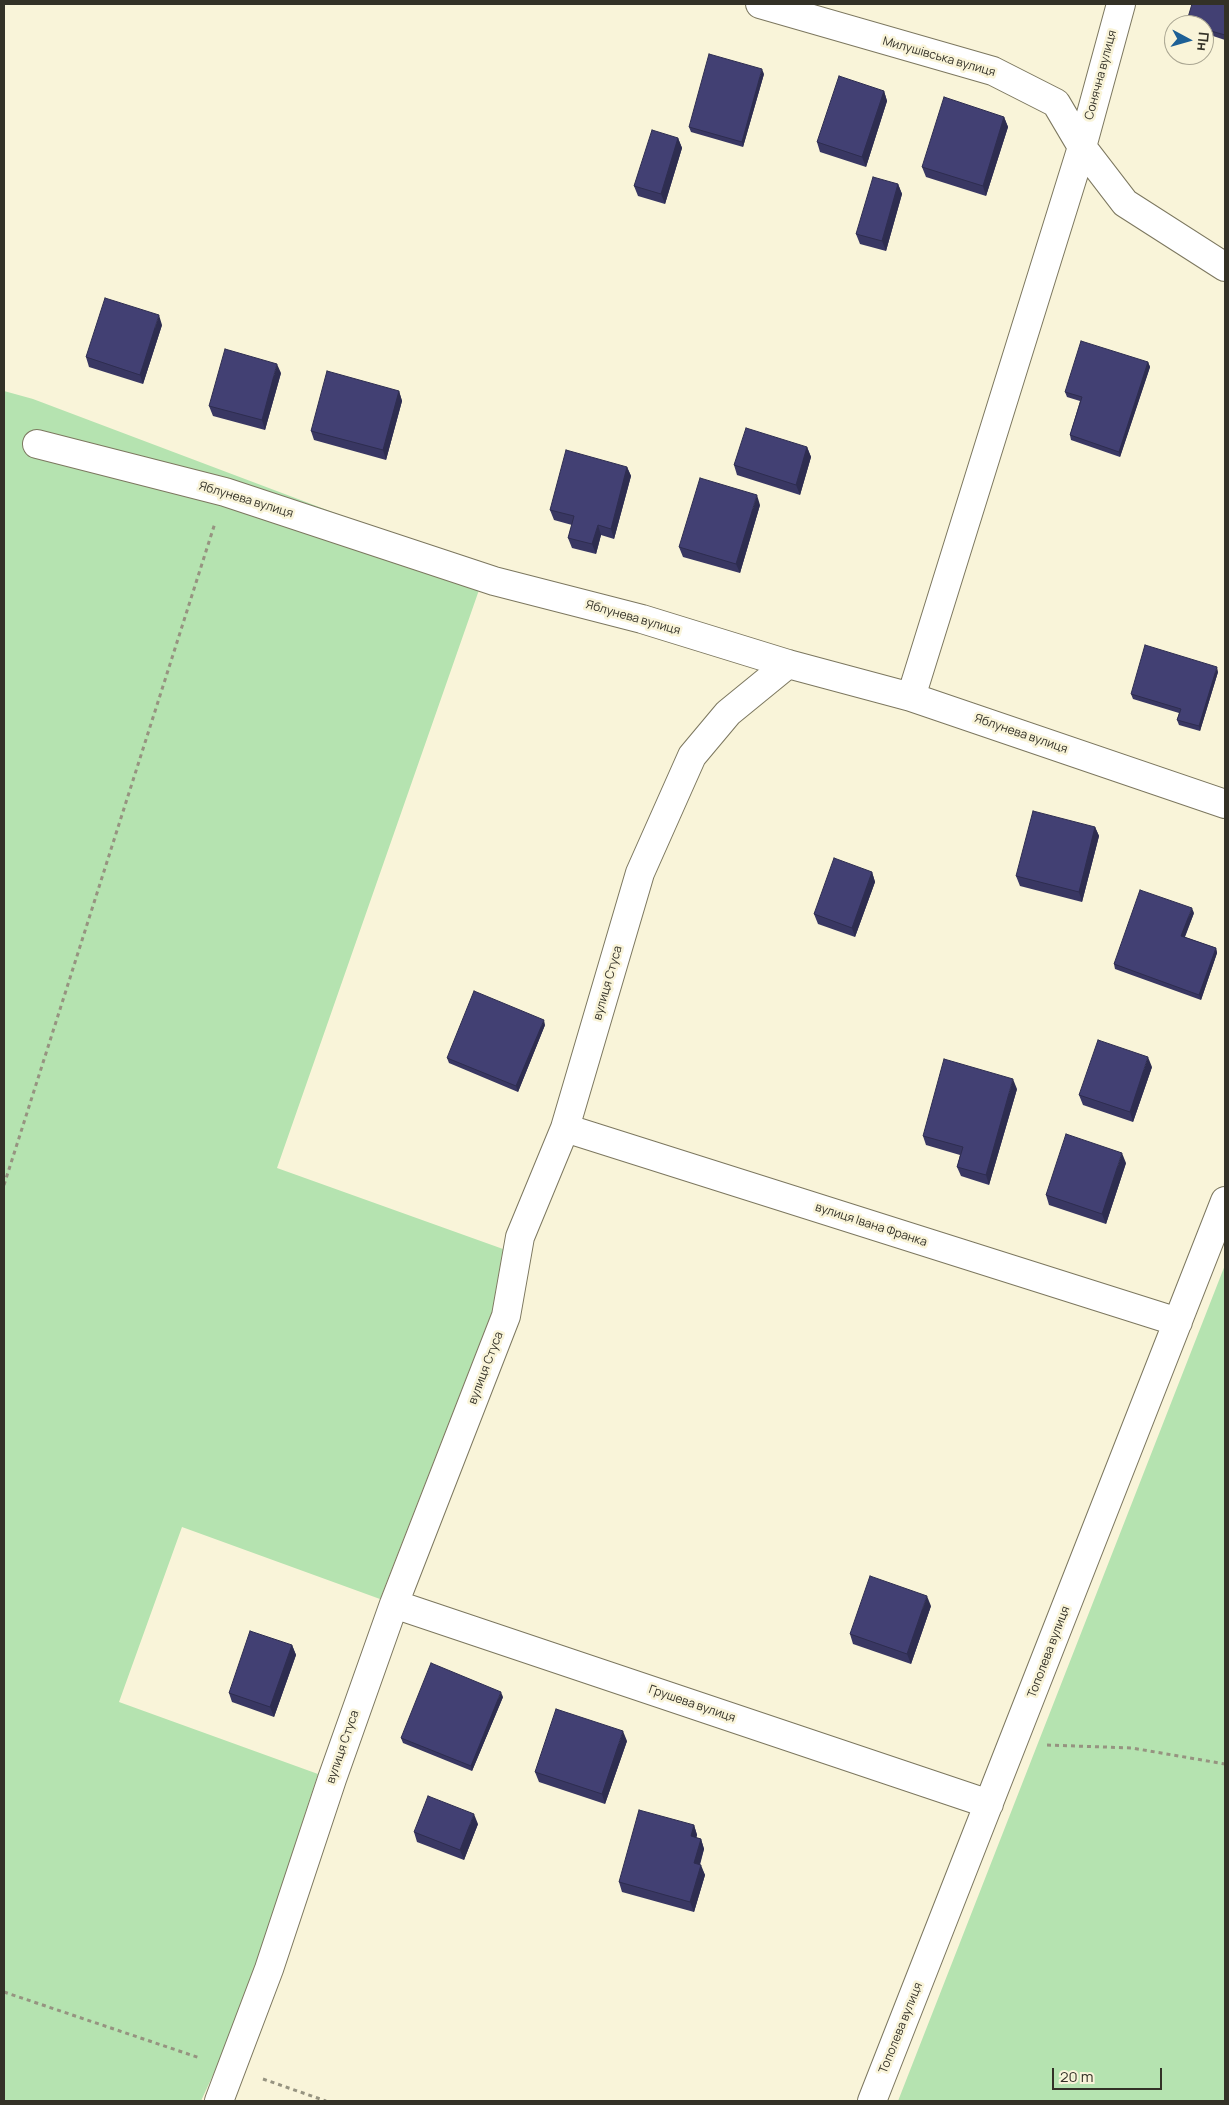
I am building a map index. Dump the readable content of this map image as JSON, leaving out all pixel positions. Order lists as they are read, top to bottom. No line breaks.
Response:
{"streets":{"street":["Милушівська вулиця","Сонячна вулиця","Яблунева вулиця","вулиця Стуса","вулиця Івана Франка","Тополева вулиця","Грушева вулиця"]},"crossings":[["Милушівська вулиця","Сонячна вулиця"],["Сонячна вулиця","Яблунева вулиця"],["Яблунева вулиця","вулиця Стуса"],["вулиця Стуса","вулиця Івана Франка"],["вулиця Стуса","Грушева вулиця"],["вулиця Івана Франка","Тополева вулиця"],["Тополева вулиця","Грушева вулиця"]],"scale_bar":"20 m","north":"right"}
